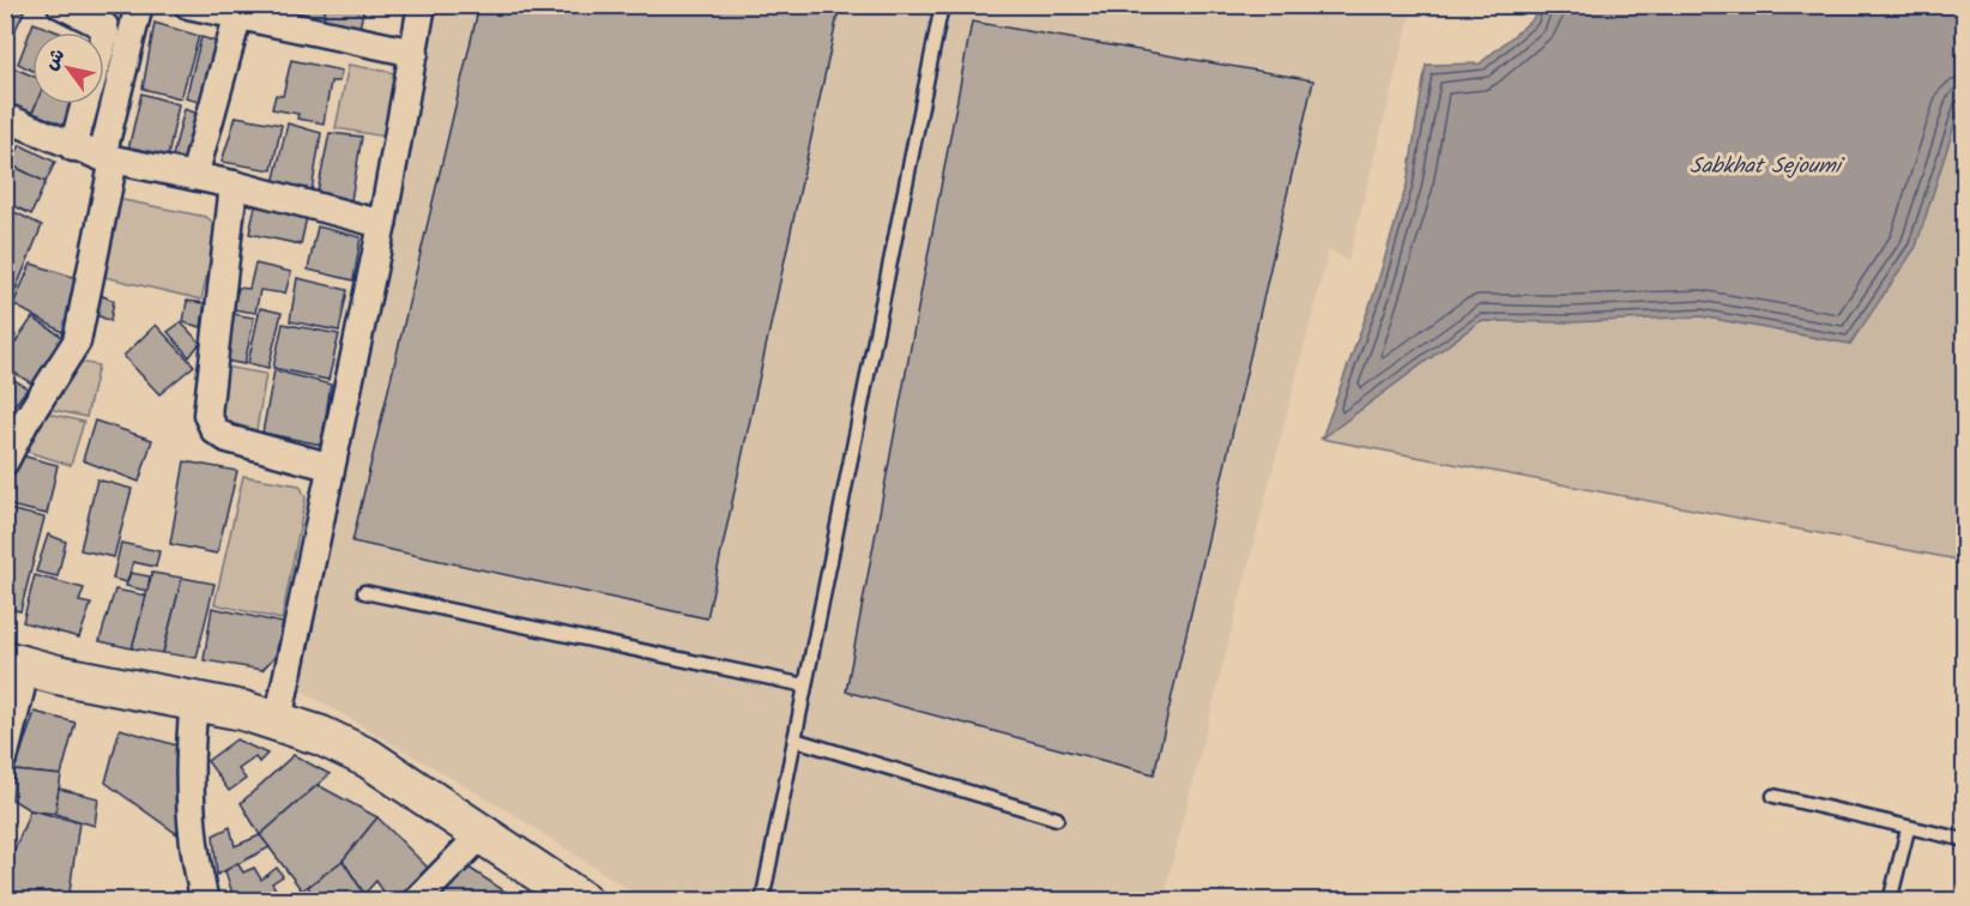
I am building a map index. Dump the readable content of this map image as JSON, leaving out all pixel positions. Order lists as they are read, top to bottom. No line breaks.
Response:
{"water":["Sabkhat Sejoumi"],"north":"top left"}
